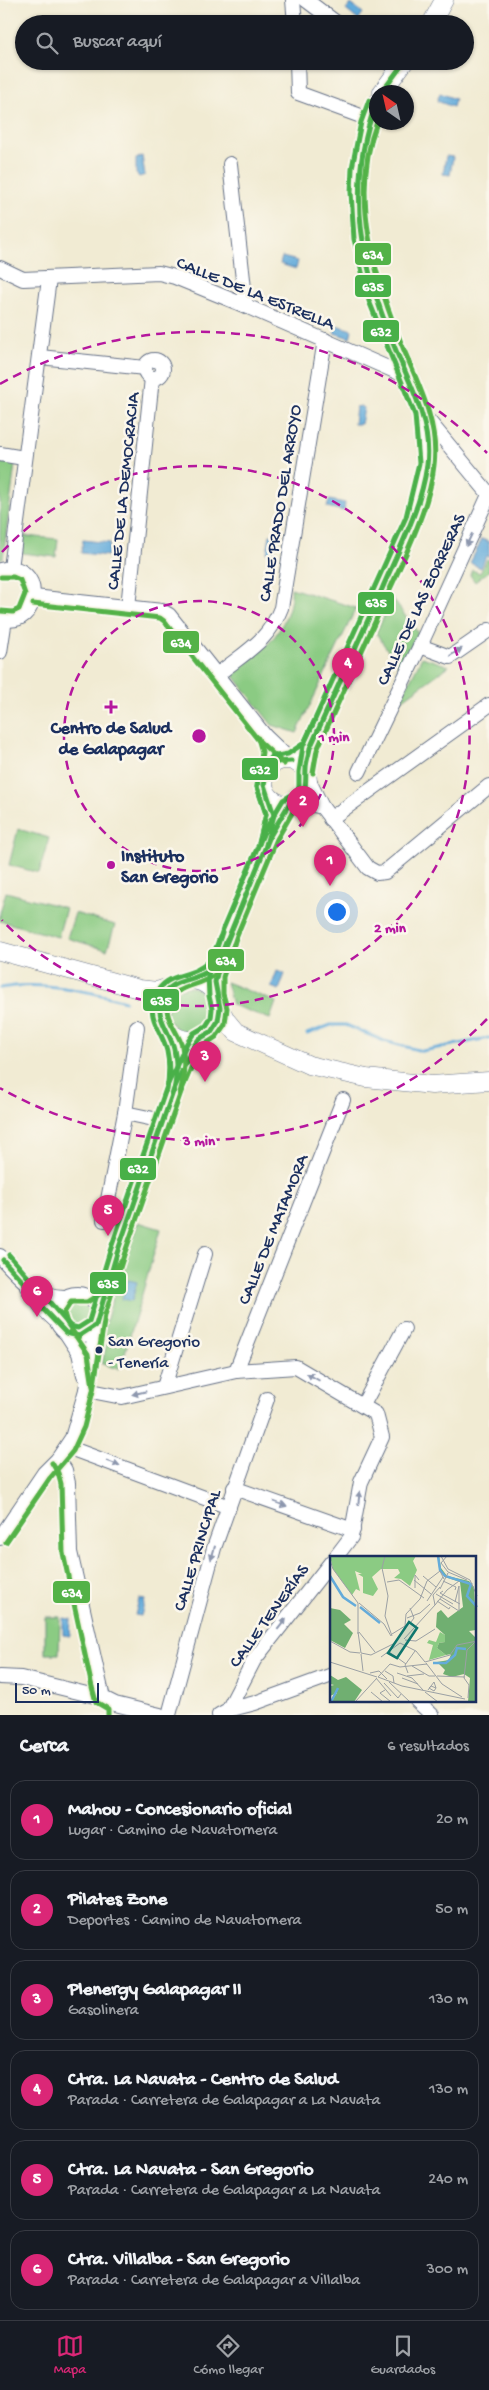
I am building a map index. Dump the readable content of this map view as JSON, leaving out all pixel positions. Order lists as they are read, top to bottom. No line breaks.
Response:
{"streets":{"street":["CALLE DE LA ESTRELLA","CALLE DE LA DEMOCRACIA","CALLE PRADO DEL ARROYO","CALLE DE LAS ZORRERAS","CALLE DE MATAMORA","CALLE PRINCIPAL","CALLE TENERÍAS"]},"crossings":[["CALLE DE LA ESTRELLA","CALLE PRADO DEL ARROYO"],["CALLE DE MATAMORA","CALLE TENERÍAS"]],"one_way":["CALLE DE LAS ZORRERAS","CALLE PRINCIPAL"],"places":{"health":["Centro de Salud de Galapagar"],"other":["Instituto San Gregorio","San Gregorio - Tenería"]},"lines":["transit line 635","transit line 632","transit line 634"],"scale_bar":"50 m","north":"top left","page":{"search":"Buscar aquí","pins":["4","2","1","3","5","6"],"scale":"50 m","heading":["Cerca","6 resultados"],"list":[{"mark":"1","name":"Mahou - Concesionario oficial","note":"Lugar · Camino de Navatornera","value":"20 m"},{"mark":"2","name":"Pilates Zone","note":"Deportes · Camino de Navatornera","value":"50 m"},{"mark":"3","name":"Plenergy Galapagar II","note":"Gasolinera","value":"130 m"},{"mark":"4","name":"Ctra. La Navata - Centro de Salud","note":"Parada · Carretera de Galapagar a La Navata","value":"130 m"},{"mark":"5","name":"Ctra. La Navata - San Gregorio","note":"Parada · Carretera de Galapagar a La Navata","value":"240 m"},{"mark":"6","name":"Ctra. Villalba - San Gregorio","note":"Parada · Carretera de Galapagar a Villalba","value":"300 m"}],"nav":["Mapa","Cómo llegar","Guardados"]},"rings":["1 min","2 min","3 min"]}
